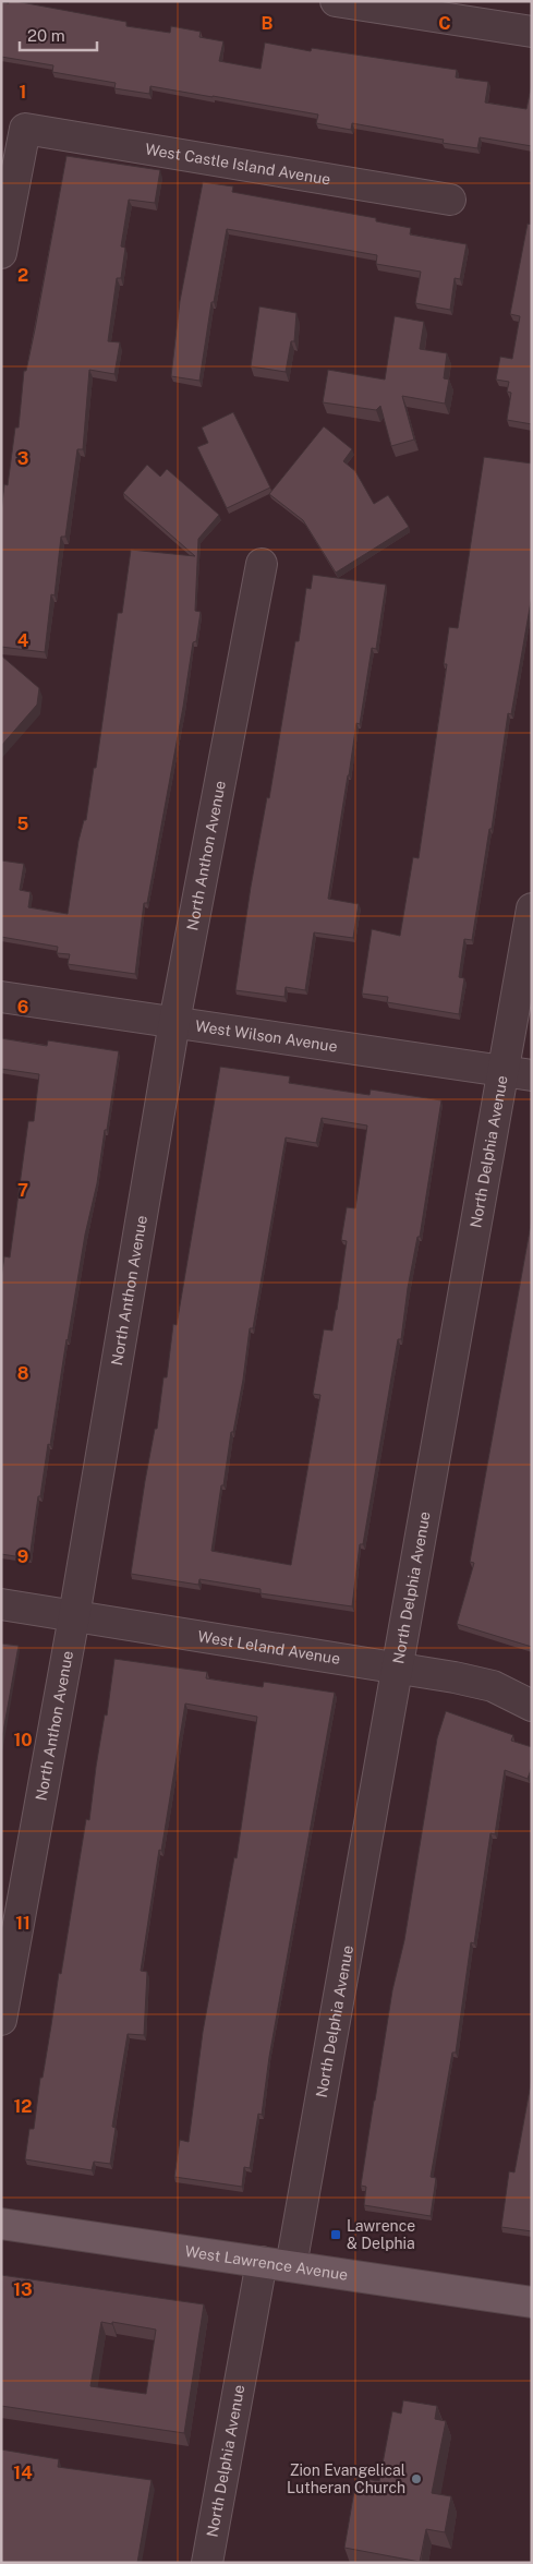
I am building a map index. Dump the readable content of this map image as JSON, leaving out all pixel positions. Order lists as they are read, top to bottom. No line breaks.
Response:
{"streets":{"main road":["West Lawrence Avenue"],"street":["West Castle Island Avenue","North Anthon Avenue","West Wilson Avenue","North Delphia Avenue","West Leland Avenue"]},"crossings":[["North Anthon Avenue","West Wilson Avenue"],["North Anthon Avenue","West Leland Avenue"],["West Wilson Avenue","North Delphia Avenue"],["North Delphia Avenue","West Leland Avenue"],["North Delphia Avenue","West Lawrence Avenue"]],"places":{"transit":["Lawrence & Delphia"],"other":["Zion Evangelical Lutheran Church"]},"scale_bar":"20 m","grid":{"columns":["B","C"],"rows":["1","2","3","4","5","6","7","8","9","10","11","12","13","14"]}}
